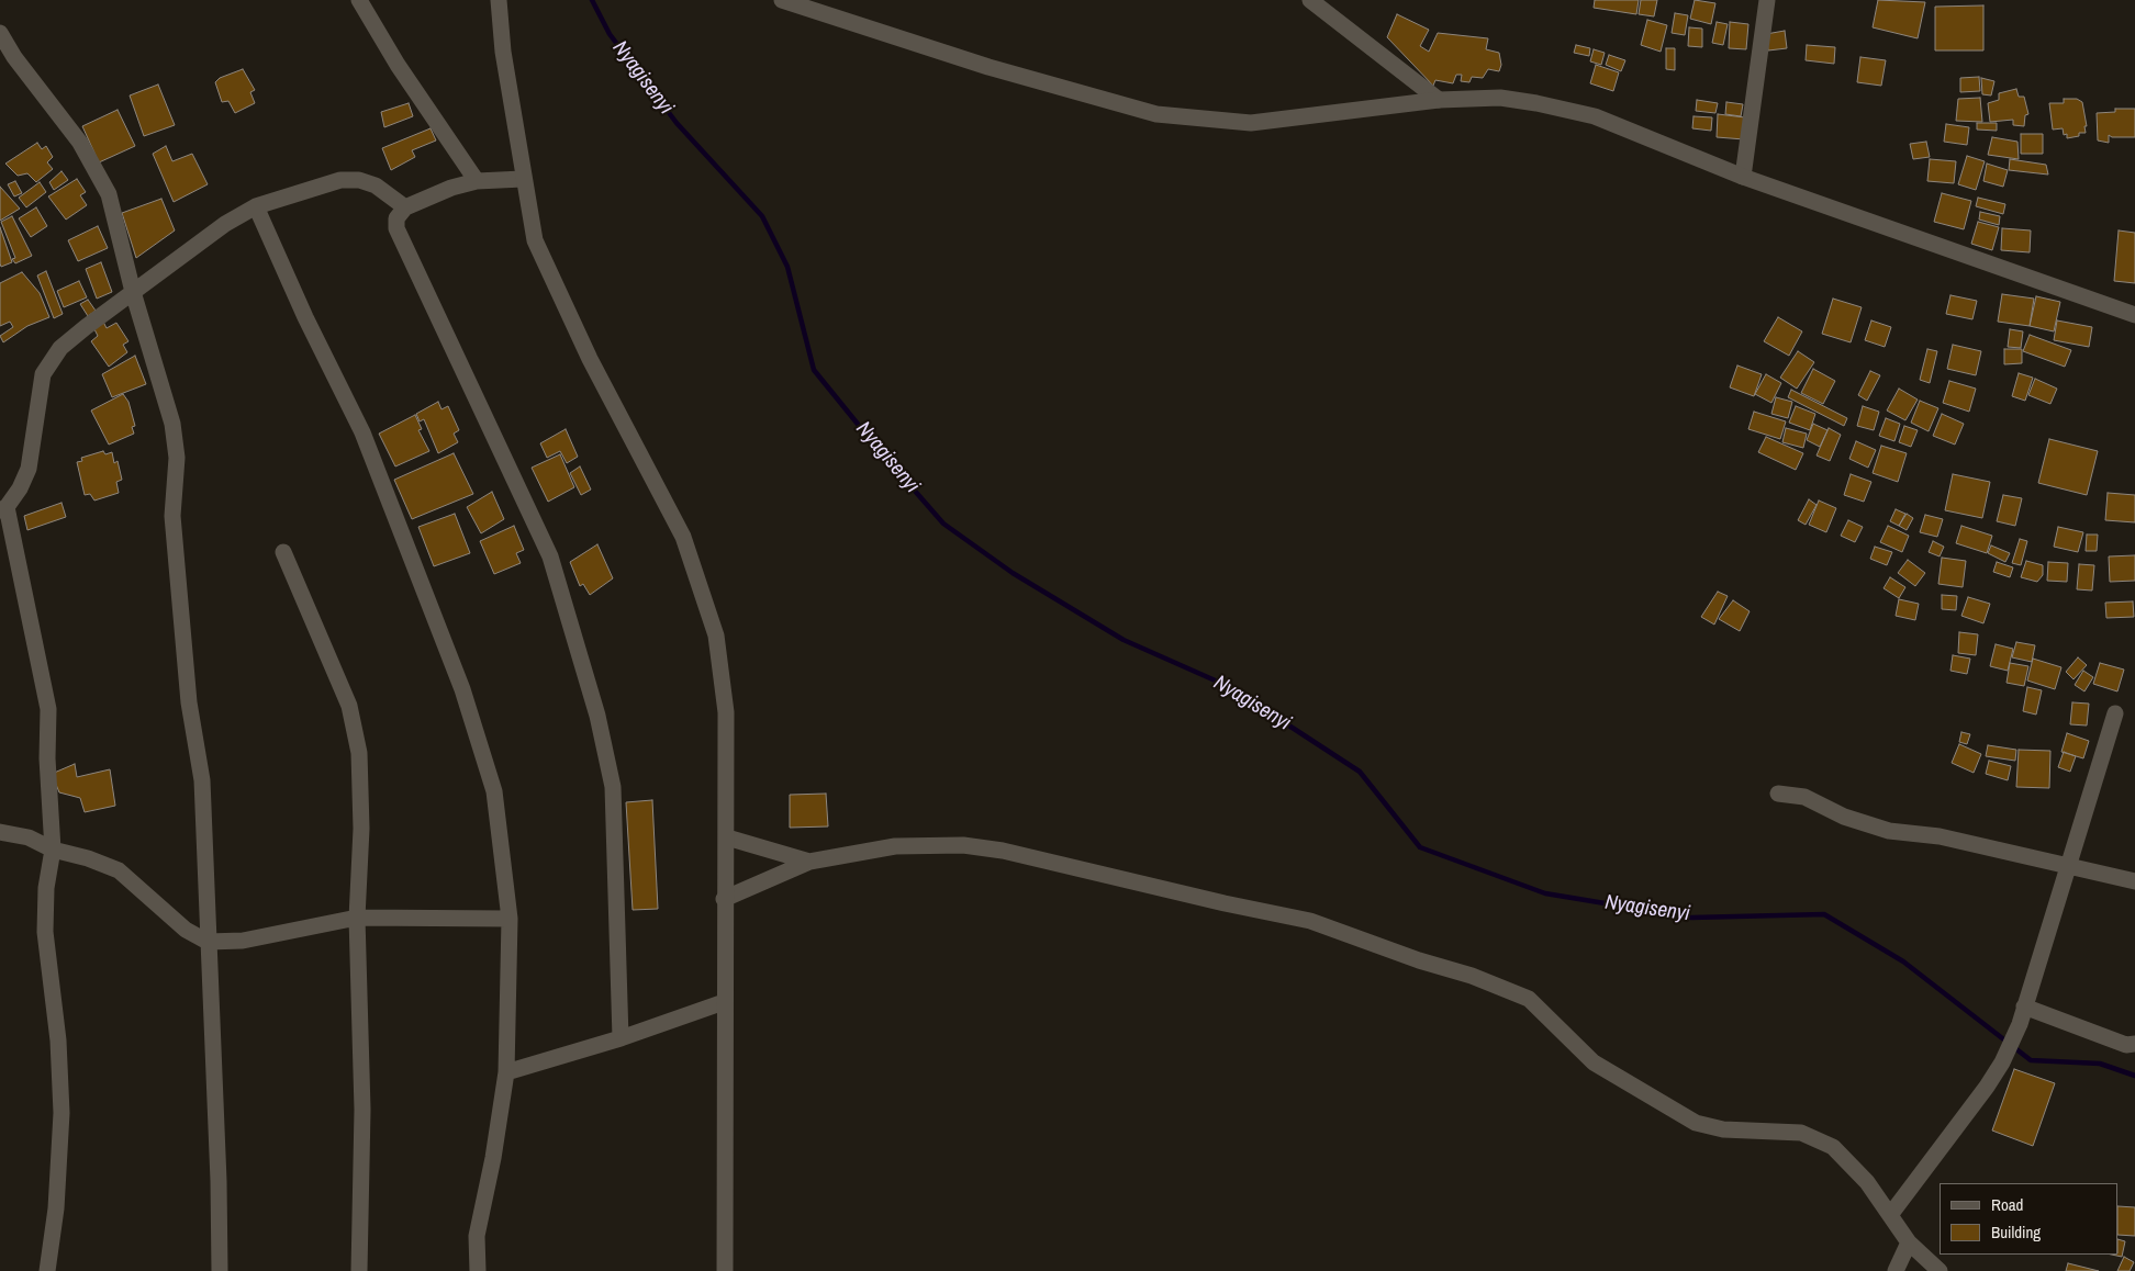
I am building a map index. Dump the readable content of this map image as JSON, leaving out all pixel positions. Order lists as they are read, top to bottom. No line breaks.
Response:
{"water":["Nyagisenyi"],"legend":["Road","Building"]}
